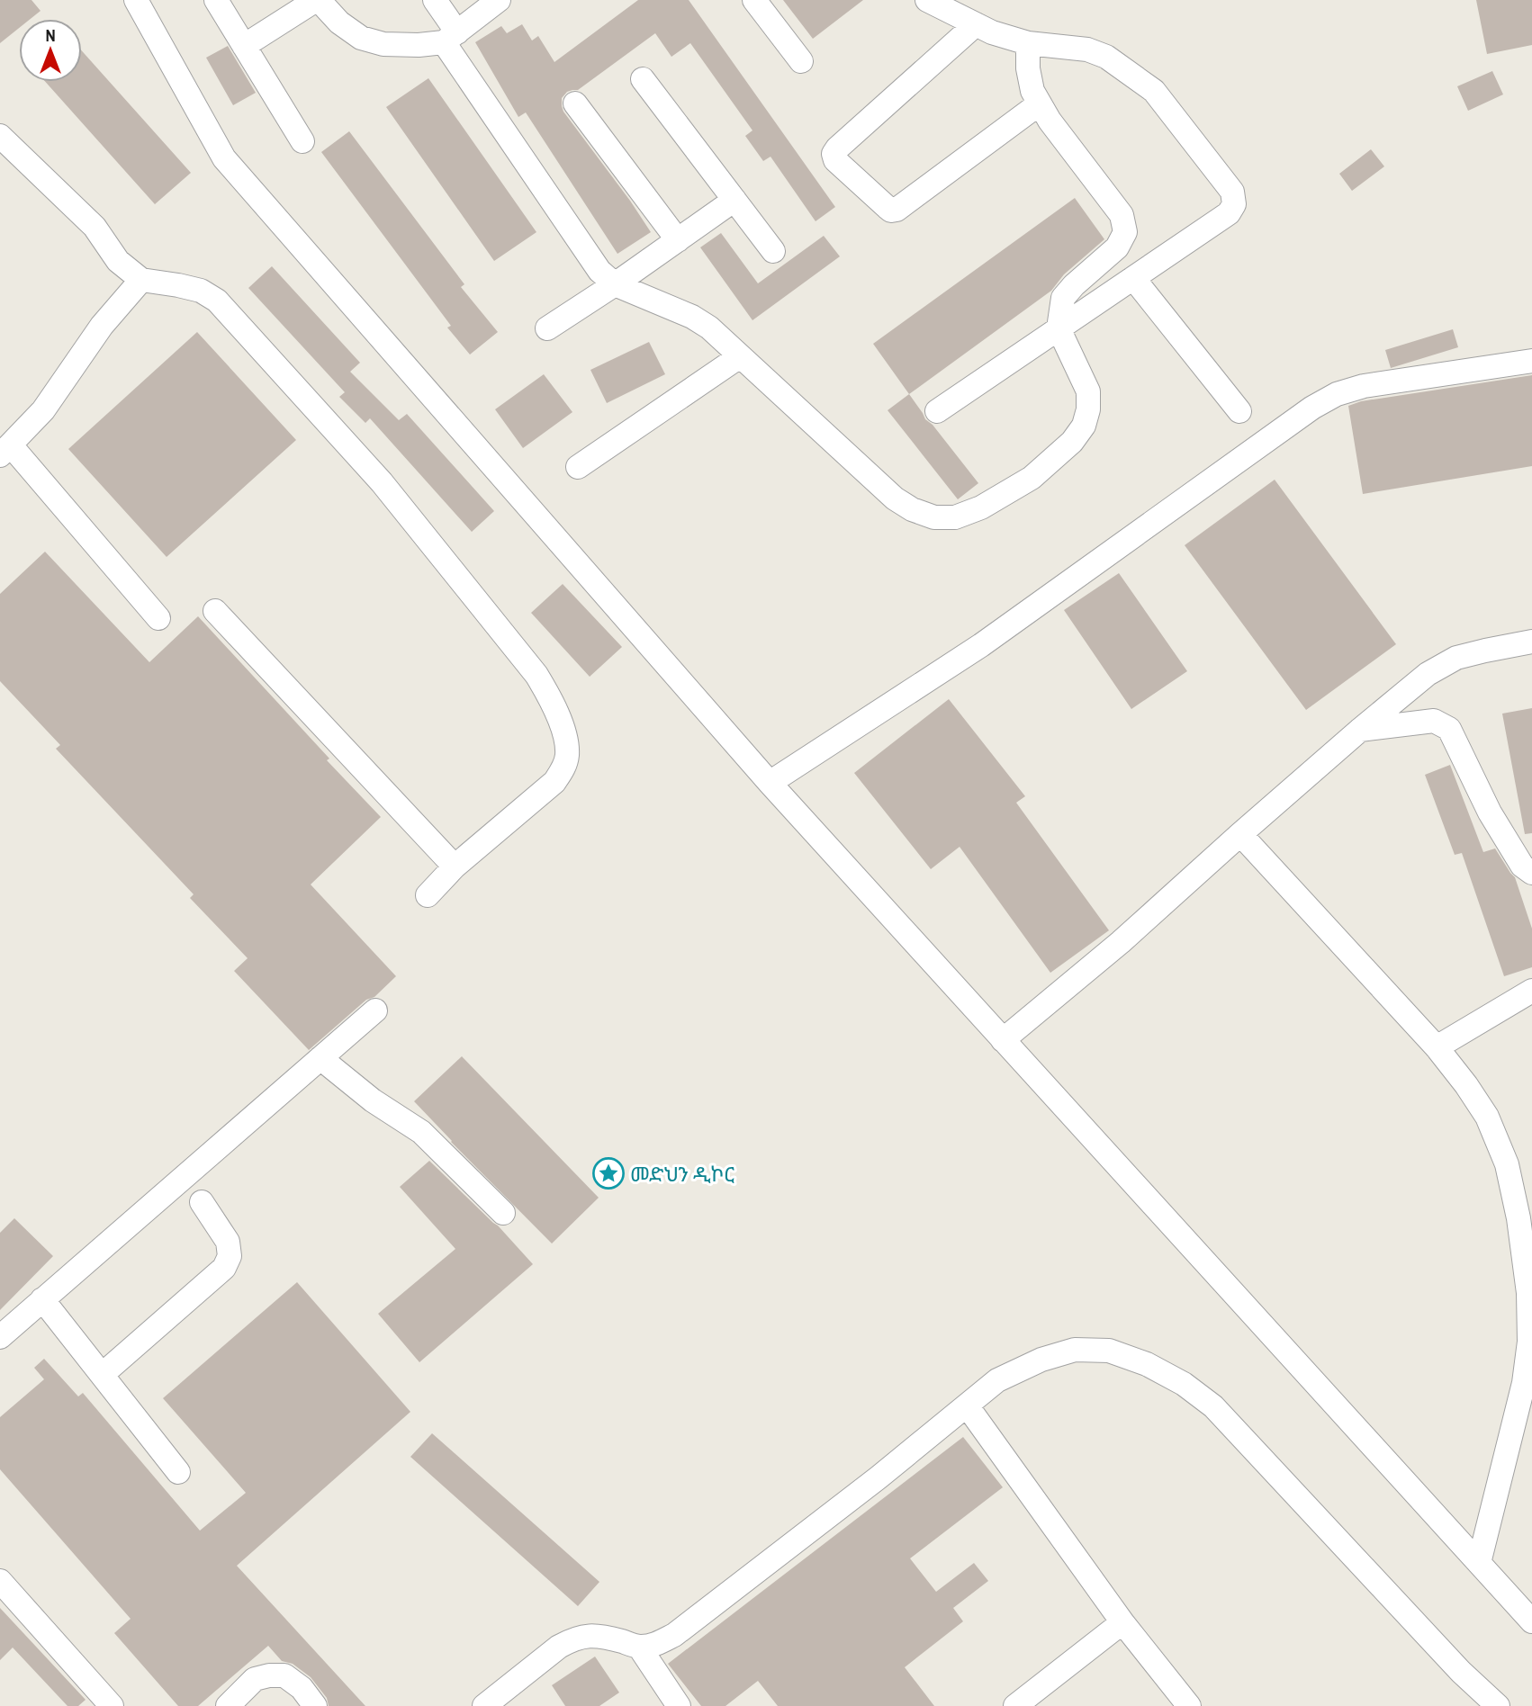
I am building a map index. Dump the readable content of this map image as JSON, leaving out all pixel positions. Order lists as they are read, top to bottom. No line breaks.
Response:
{"places":{"place":["መድህን ዲኮር"]},"north":"top"}
